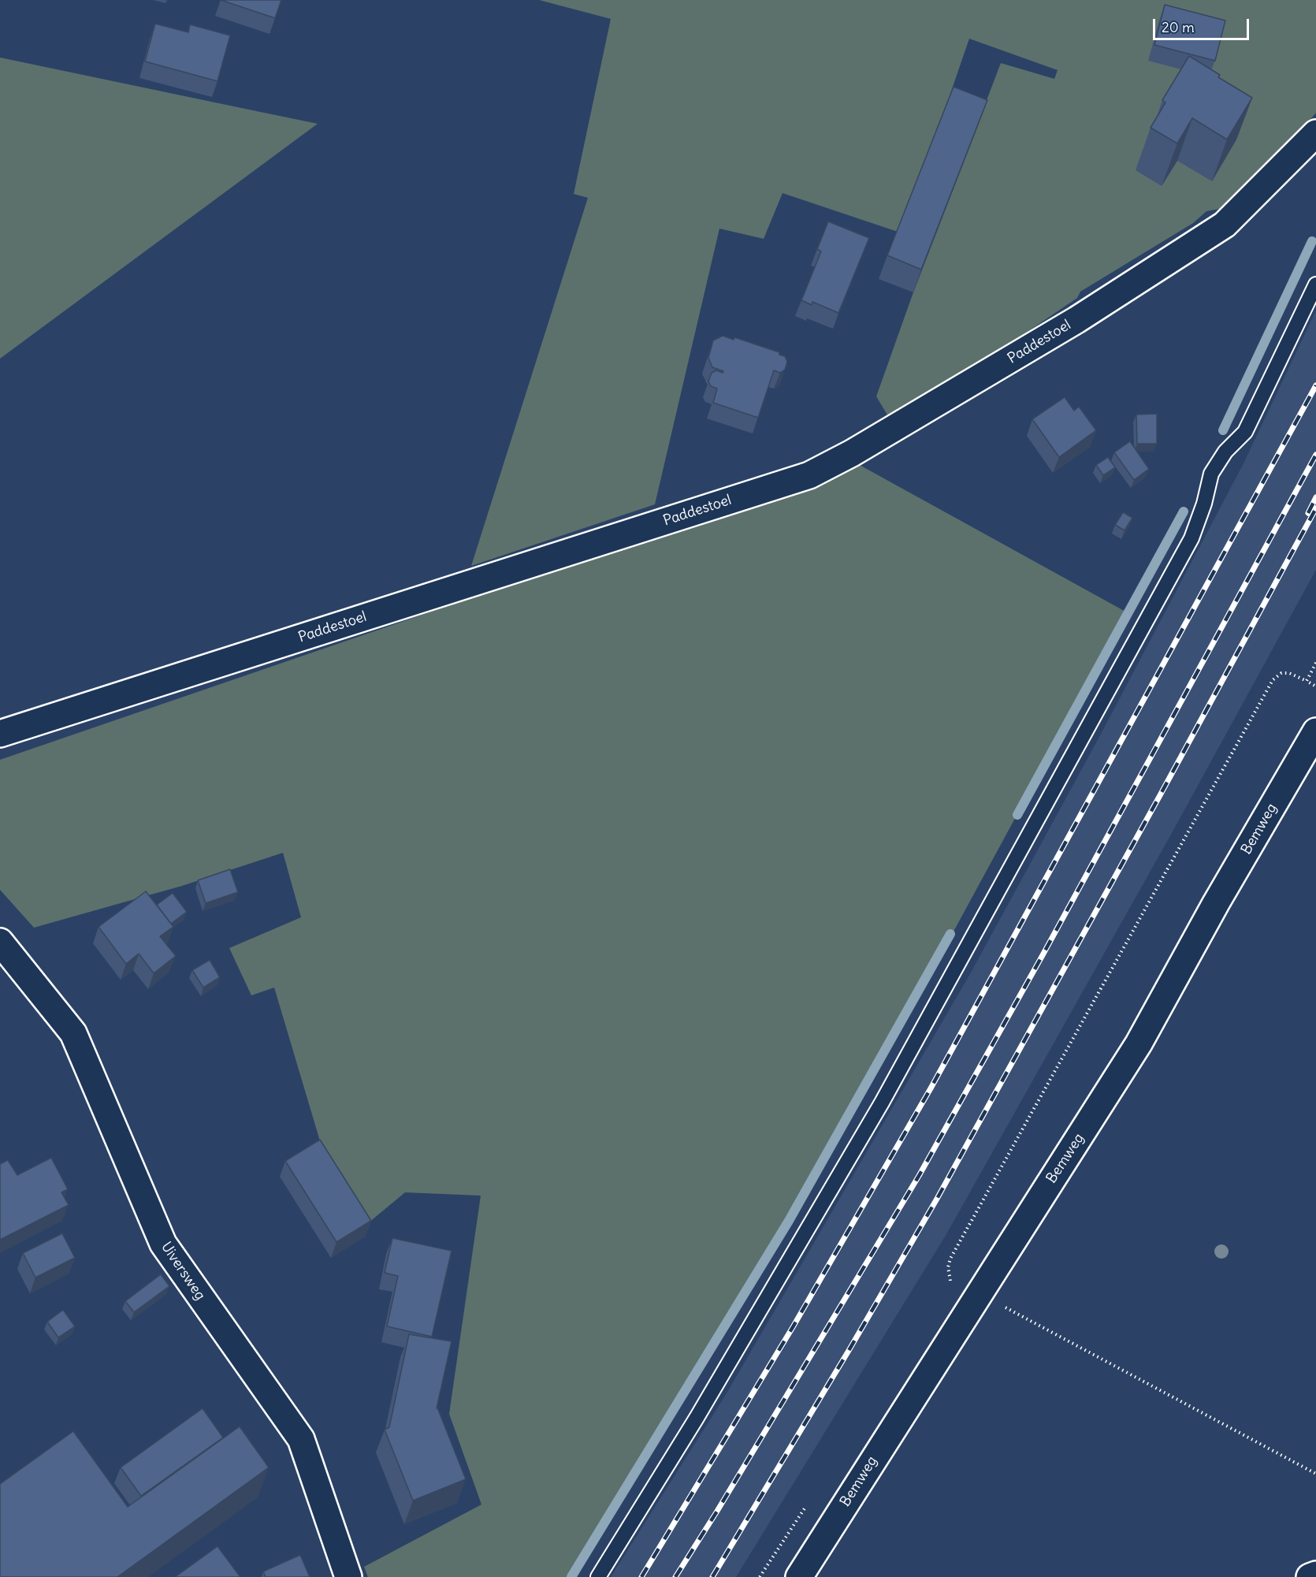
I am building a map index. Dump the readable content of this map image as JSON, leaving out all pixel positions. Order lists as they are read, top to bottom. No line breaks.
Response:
{"streets":{"street":["Paddestoel","Bemweg","Uiversweg"]},"scale_bar":"20 m"}
